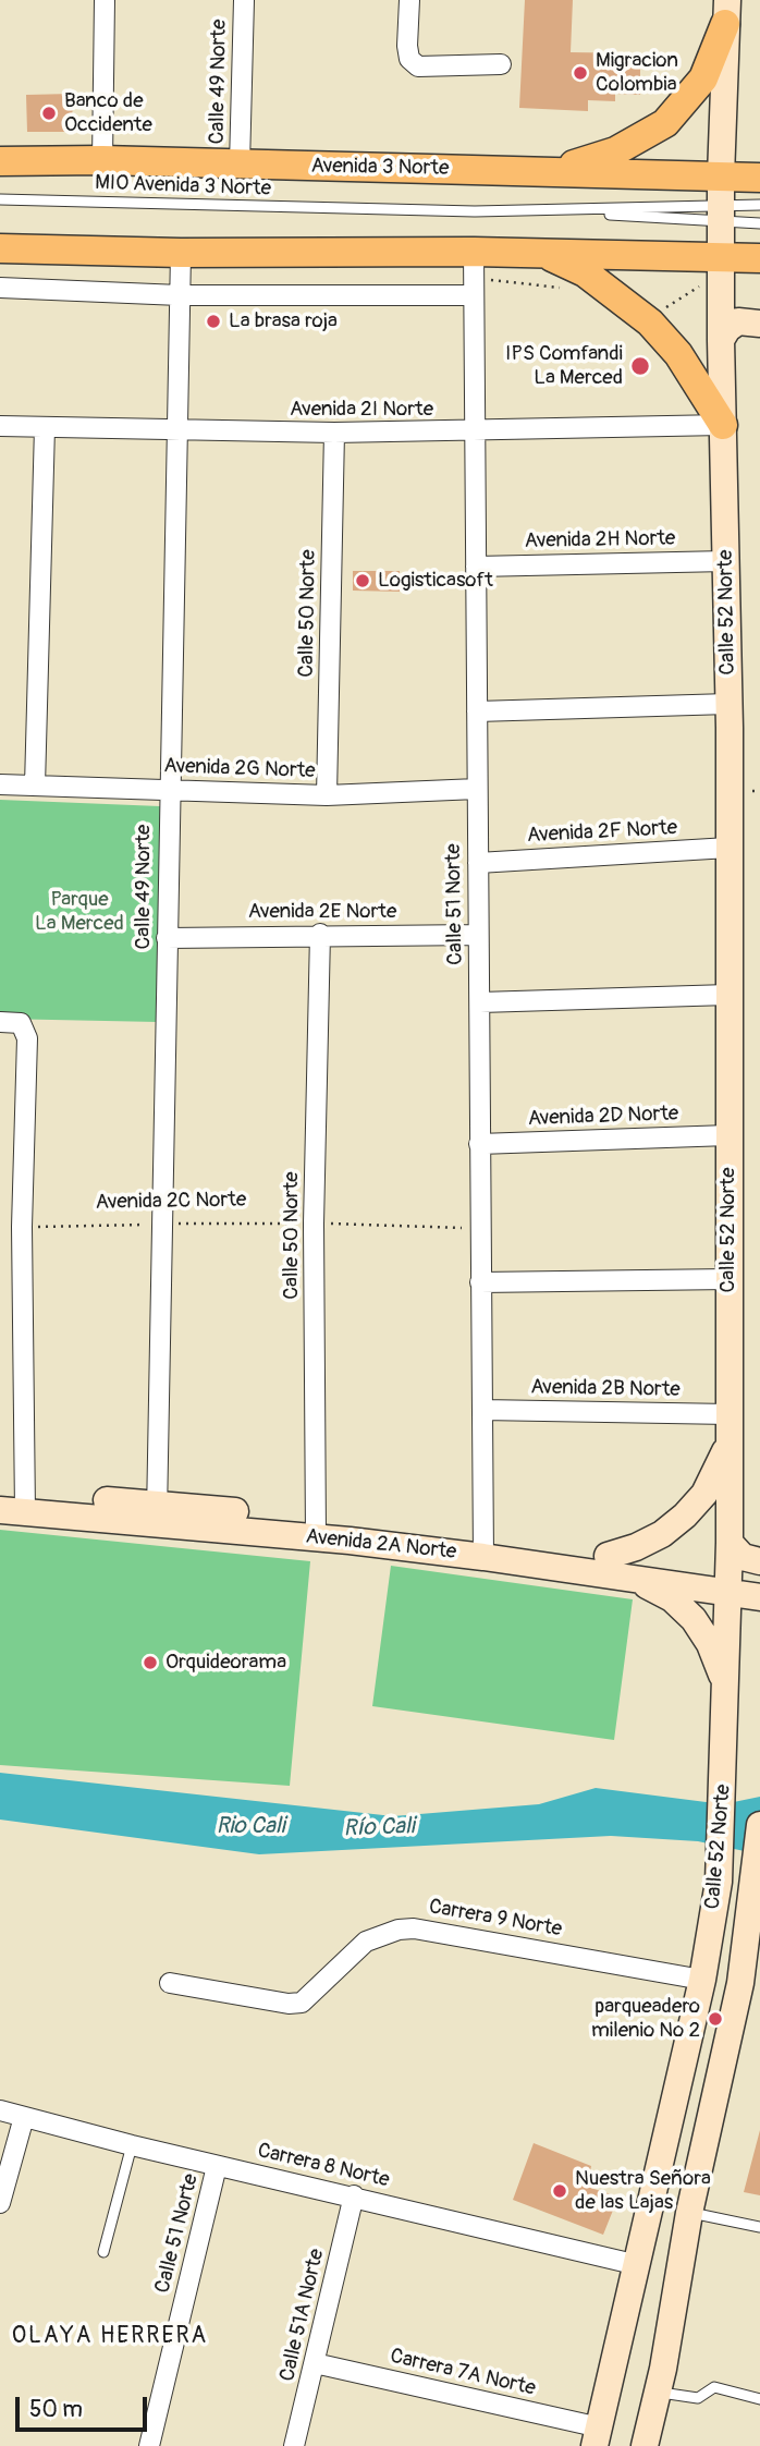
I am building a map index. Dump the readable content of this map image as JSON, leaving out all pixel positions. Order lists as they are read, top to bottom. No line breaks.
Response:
{"streets":{"main road":["Avenida 3 Norte","Calle 52 Norte","Avenida 2A Norte"],"street":["Calle 49 Norte","Avenida 2I Norte","Avenida 2H Norte","Calle 50 Norte","Avenida 2G Norte","Avenida 2F Norte","Calle 51 Norte","Avenida 2E Norte","Avenida 2D Norte","Avenida 2B Norte","Carrera 9 Norte","Carrera 8 Norte","Calle 51A Norte","Carrera 7A Norte"],"lane":["MIO Avenida 3 Norte"],"path":["Avenida 2C Norte"]},"crossings":[["Calle 49 Norte","Avenida 3 Norte"],["Calle 49 Norte","Avenida 2I Norte"],["Calle 49 Norte","Avenida 2G Norte"],["Calle 49 Norte","Avenida 2E Norte"],["Calle 49 Norte","Avenida 2C Norte"],["Calle 49 Norte","Avenida 2A Norte"],["Avenida 3 Norte","Calle 52 Norte"],["MIO Avenida 3 Norte","Calle 52 Norte"],["Avenida 2I Norte","Calle 52 Norte"],["Avenida 2I Norte","Calle 50 Norte"],["Avenida 2I Norte","Calle 51 Norte"],["Avenida 2H Norte","Calle 52 Norte"],["Avenida 2H Norte","Calle 51 Norte"],["Calle 52 Norte","Avenida 2F Norte"],["Calle 52 Norte","Avenida 2D Norte"],["Calle 52 Norte","Avenida 2B Norte"],["Calle 52 Norte","Avenida 2A Norte"],["Calle 52 Norte","Carrera 9 Norte"],["Calle 52 Norte","Carrera 8 Norte"],["Calle 52 Norte","Carrera 7A Norte"],["Calle 50 Norte","Avenida 2G Norte"],["Calle 50 Norte","Avenida 2E Norte"],["Calle 50 Norte","Avenida 2C Norte"],["Calle 50 Norte","Avenida 2A Norte"],["Avenida 2G Norte","Calle 51 Norte"],["Avenida 2F Norte","Calle 51 Norte"],["Calle 51 Norte","Avenida 2E Norte"],["Calle 51 Norte","Avenida 2D Norte"],["Calle 51 Norte","Avenida 2C Norte"],["Calle 51 Norte","Avenida 2B Norte"],["Calle 51 Norte","Avenida 2A Norte"],["Calle 51 Norte","Carrera 8 Norte"],["Carrera 8 Norte","Calle 51A Norte"],["Calle 51A Norte","Carrera 7A Norte"]],"districts":["OLAYA HERRERA"],"water":["Rio Cali","Río Cali"],"parks":["Parque La Merced"],"places":["Migracion Colombia","Banco de Occidente","La brasa roja","IPS Comfandi La Merced","Logisticasoft","Orquideorama","parqueadero milenio No 2","Nuestra Señora de las Lajas"],"scale_bar":"50 m"}
